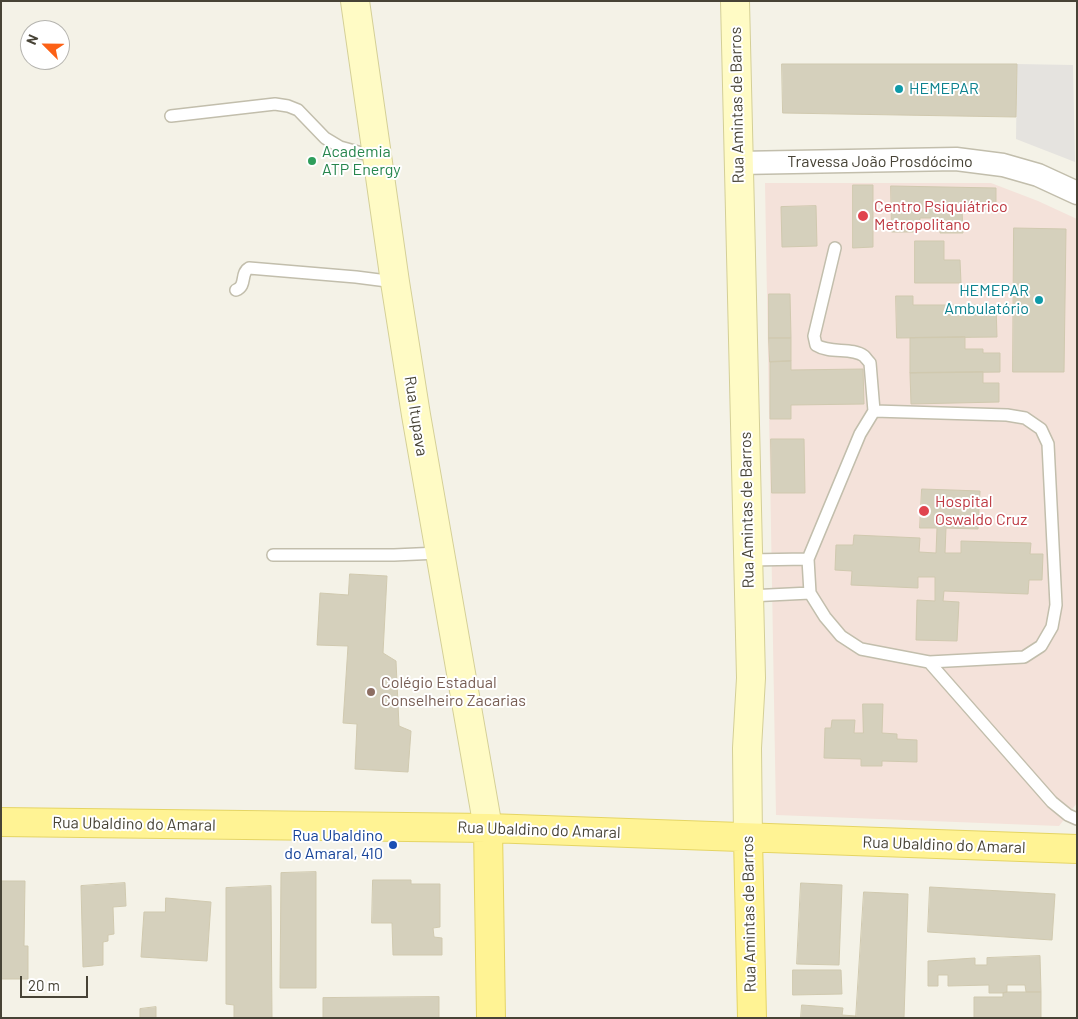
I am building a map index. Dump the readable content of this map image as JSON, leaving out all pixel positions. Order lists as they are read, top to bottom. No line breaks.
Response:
{"streets":{"main road":["Rua Amintas de Barros","Rua Itupava","Rua Ubaldino do Amaral"],"street":["Travessa João Prosdócimo"]},"crossings":[["Rua Amintas de Barros","Travessa João Prosdócimo"],["Rua Amintas de Barros","Rua Ubaldino do Amaral"],["Rua Itupava","Rua Ubaldino do Amaral"]],"places":["HEMEPAR","Academia ATP Energy","Centro Psiquiátrico Metropolitano","HEMEPAR Ambulatório","Hospital Oswaldo Cruz","Colégio Estadual Conselheiro Zacarias","Rua Ubaldino do Amaral, 410"],"scale_bar":"20 m","north":"top left"}
